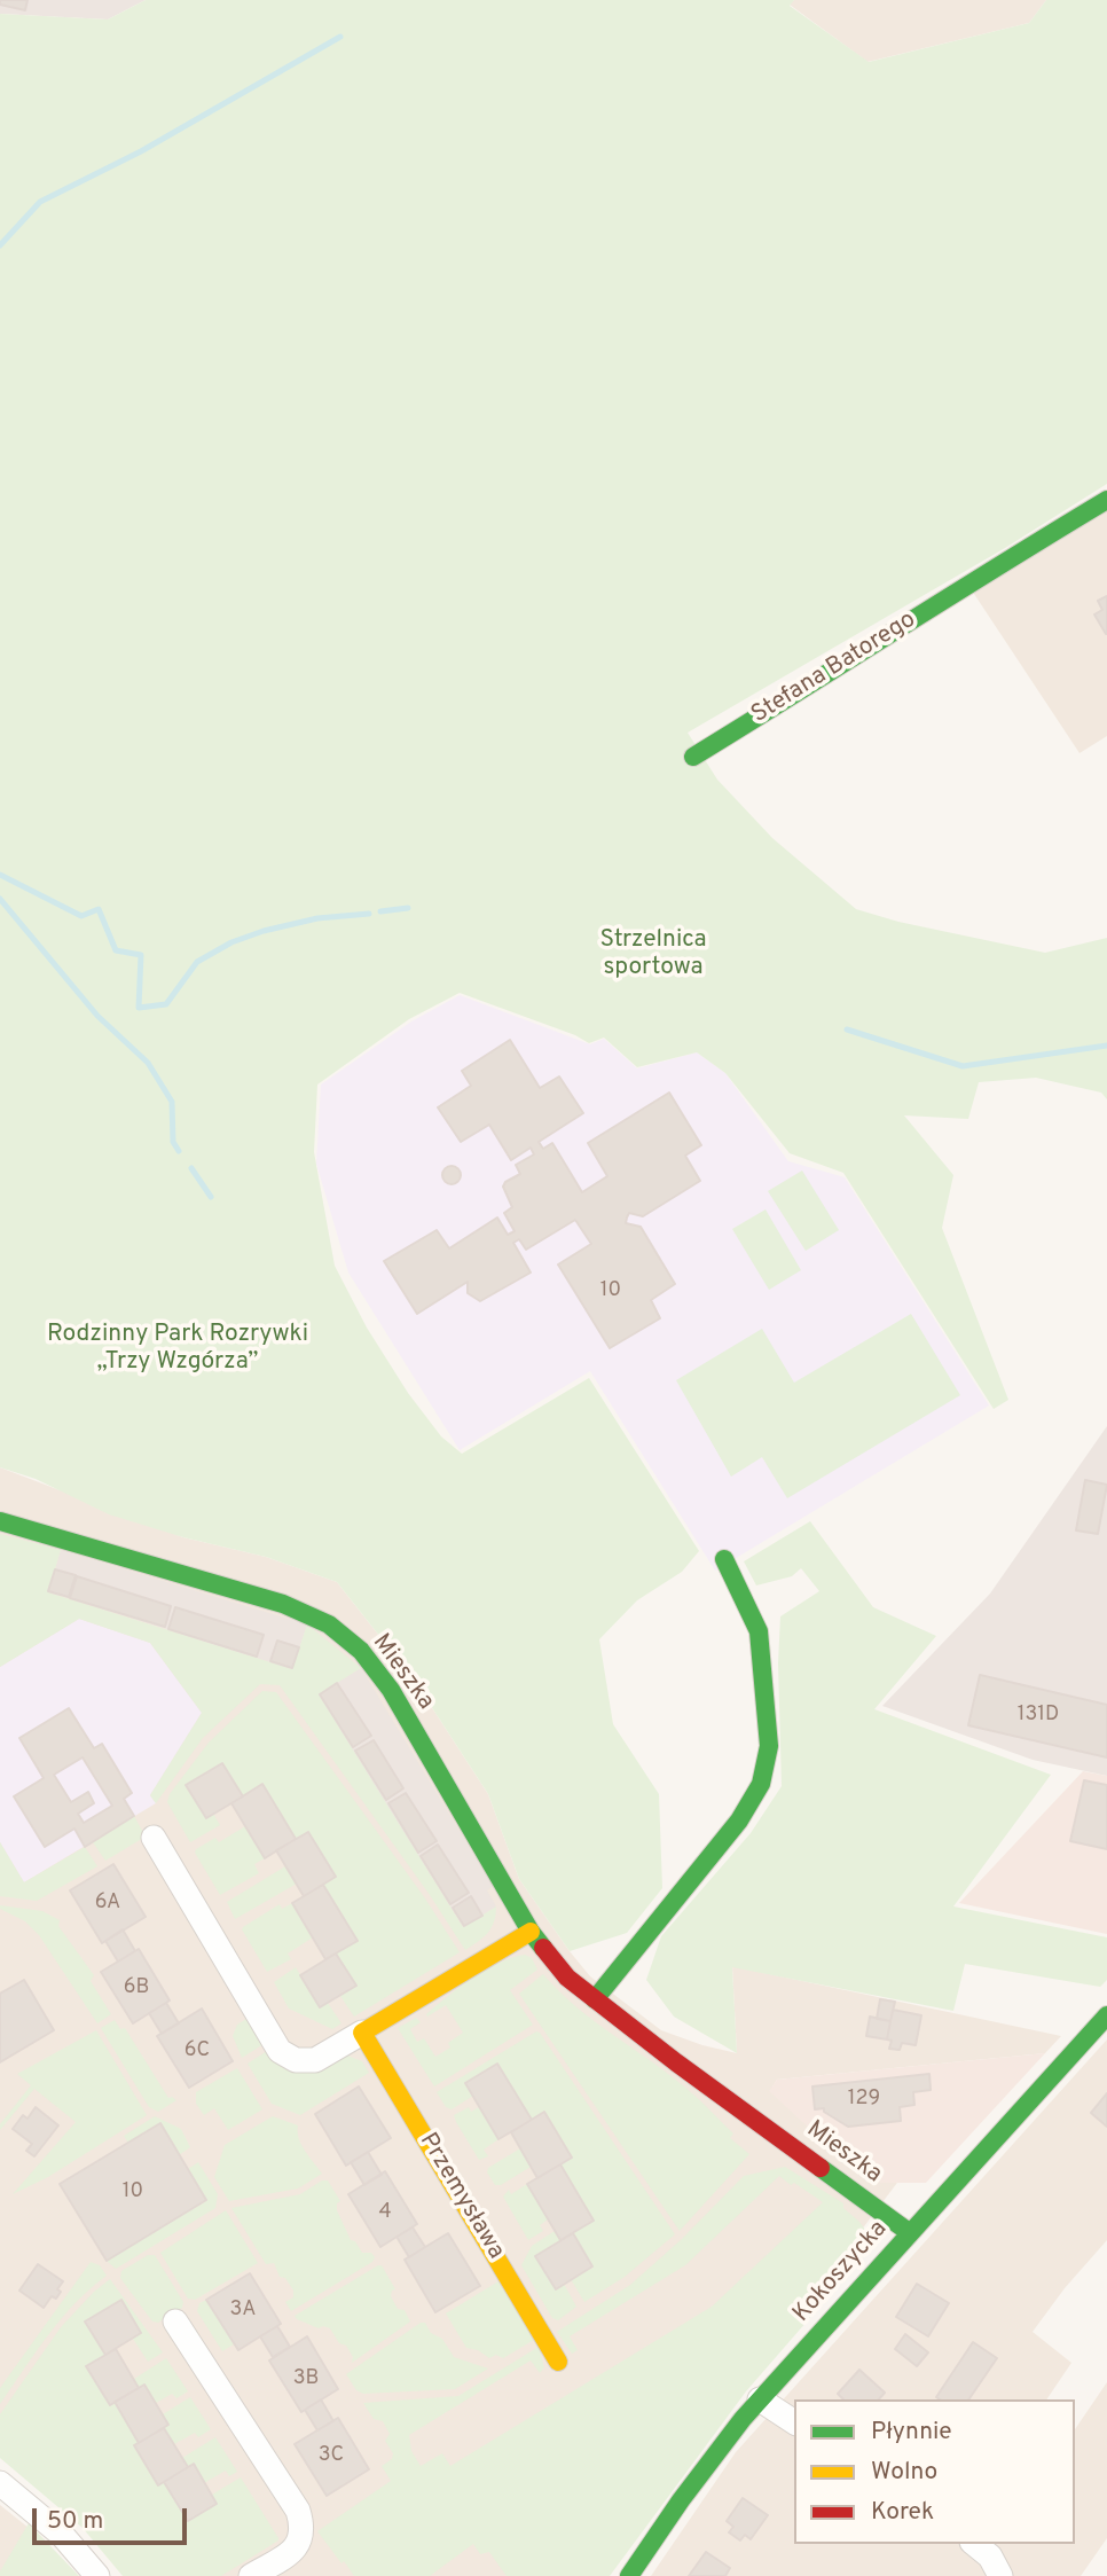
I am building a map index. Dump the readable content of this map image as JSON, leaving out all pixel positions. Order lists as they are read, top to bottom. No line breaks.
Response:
{"streets":{"street":["Stefana Batorego","Mieszka","Przemysława","Kokoszycka"]},"crossings":[["Mieszka","Kokoszycka"]],"parks":["Strzelnica sportowa","Rodzinny Park Rozrywki „Trzy Wzgórza”"],"house_numbers":["10","131D","6A","6B","6C","129","10","4","3A","3B","3C"],"legend":["Płynnie","Wolno","Korek"],"scale_bar":"50 m"}
